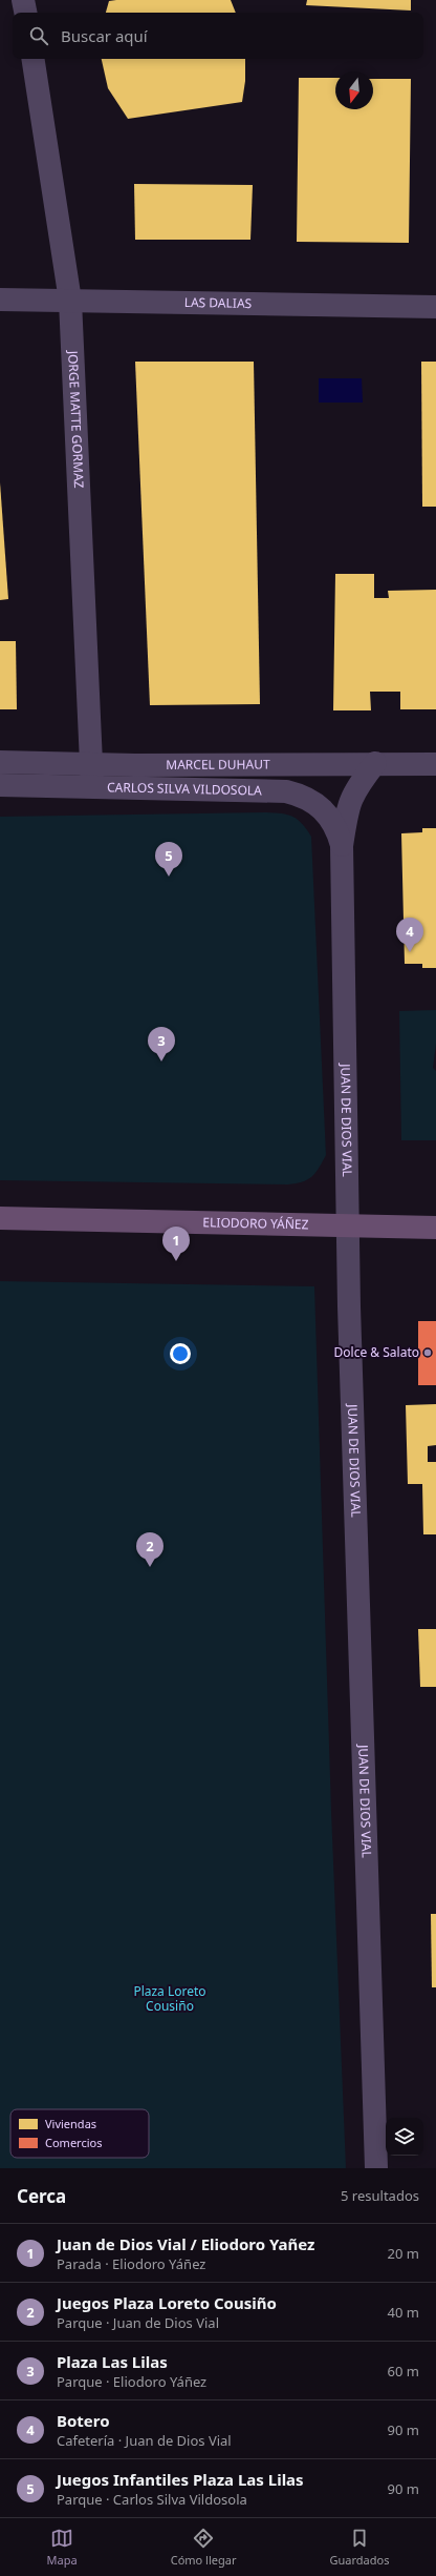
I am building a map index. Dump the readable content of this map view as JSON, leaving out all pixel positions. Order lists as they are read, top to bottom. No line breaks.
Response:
{"streets":{"main road":["ELIODORO YÁÑEZ"],"street":["LAS DALIAS","JORGE MATTE GORMAZ","MARCEL DUHAUT","CARLOS SILVA VILDOSOLA","JUAN DE DIOS VIAL"]},"crossings":[["LAS DALIAS","JORGE MATTE GORMAZ"],["JORGE MATTE GORMAZ","MARCEL DUHAUT"],["JORGE MATTE GORMAZ","CARLOS SILVA VILDOSOLA"],["MARCEL DUHAUT","JUAN DE DIOS VIAL"],["CARLOS SILVA VILDOSOLA","JUAN DE DIOS VIAL"],["JUAN DE DIOS VIAL","ELIODORO YÁÑEZ"]],"parks":["Plaza Loreto Cousiño"],"places":["Dolce & Salato"],"legend":["Viviendas","Comercios"],"north":"bottom","page":{"search":"Buscar aquí","pins":["5","4","3","1","2"],"heading":["Cerca","5 resultados"],"list":[{"mark":"1","name":"Juan de Dios Vial / Eliodoro Yañez","note":"Parada · Eliodoro Yáñez","value":"20 m"},{"mark":"2","name":"Juegos Plaza Loreto Cousiño","note":"Parque · Juan de Dios Vial","value":"40 m"},{"mark":"3","name":"Plaza Las Lilas","note":"Parque · Eliodoro Yáñez","value":"60 m"},{"mark":"4","name":"Botero","note":"Cafetería · Juan de Dios Vial","value":"90 m"},{"mark":"5","name":"Juegos Infantiles Plaza Las Lilas","note":"Parque · Carlos Silva Vildosola","value":"90 m"}],"nav":["Mapa","Cómo llegar","Guardados"]}}
